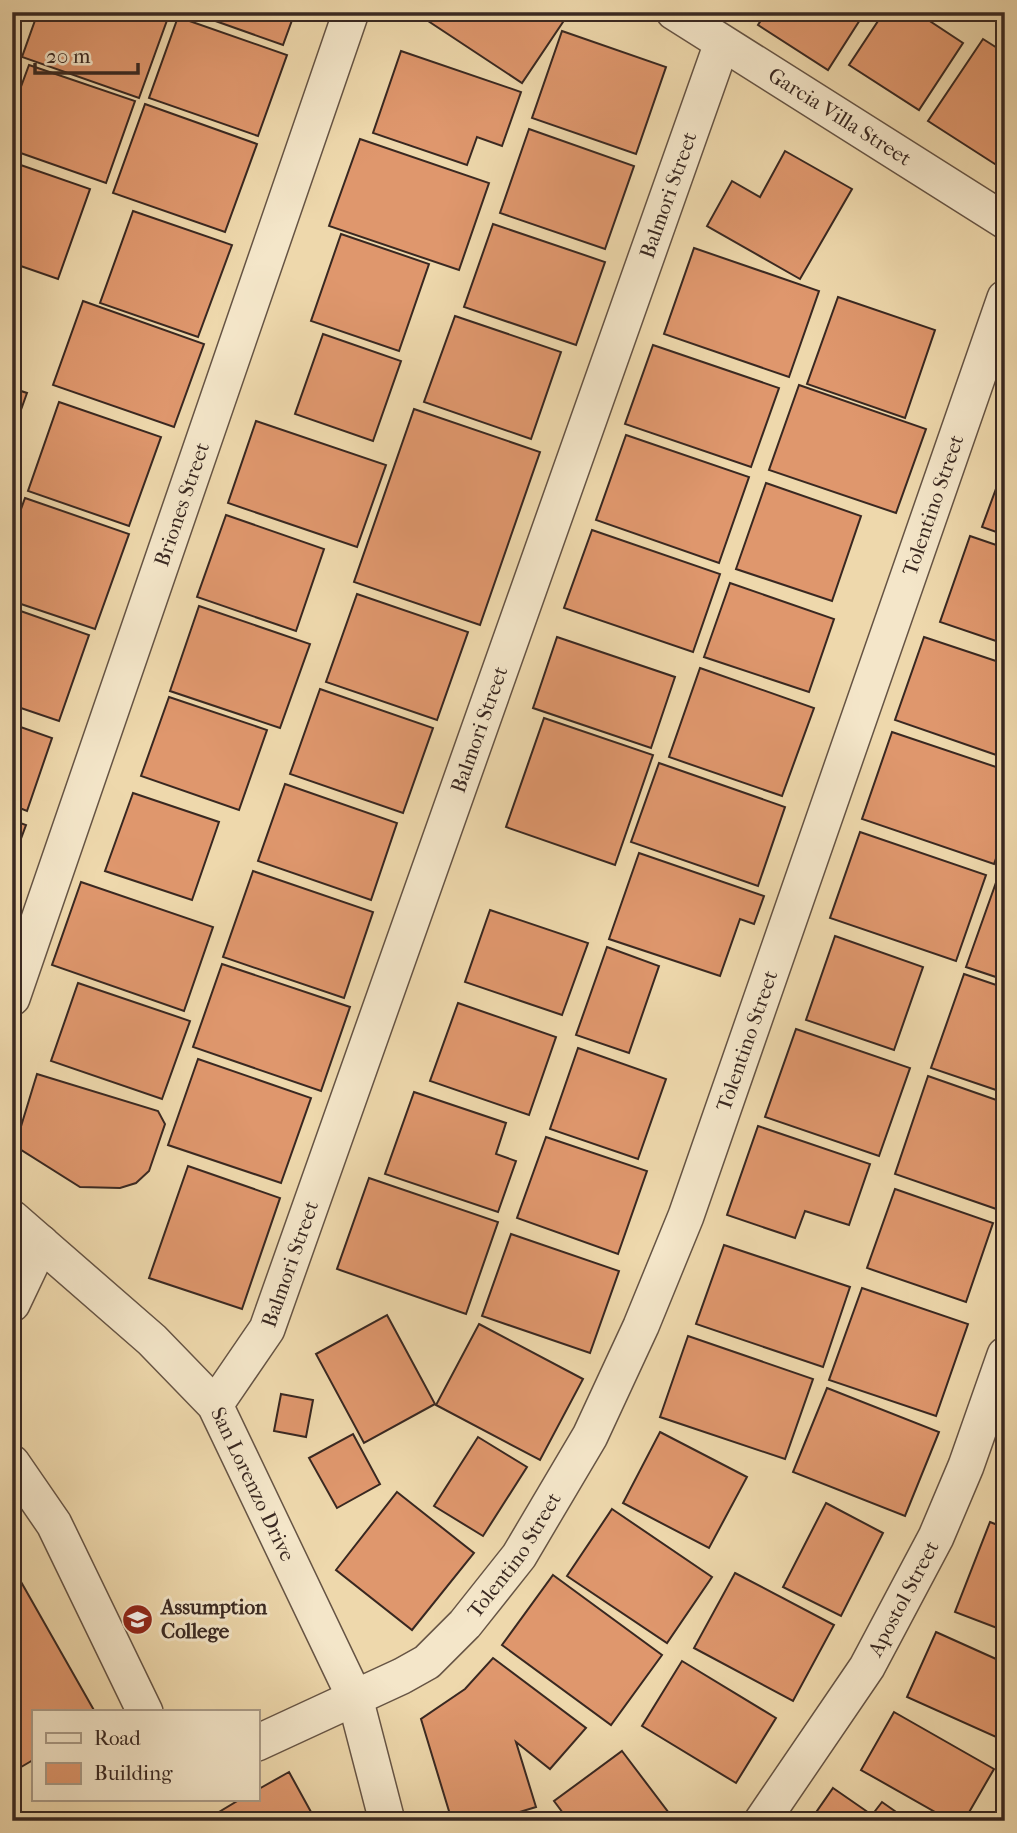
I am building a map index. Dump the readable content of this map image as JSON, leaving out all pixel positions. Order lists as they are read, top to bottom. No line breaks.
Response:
{"streets":{"street":["Garcia Villa Street","Balmori Street","Briones Street","Tolentino Street","San Lorenzo Drive","Apostol Street"]},"crossings":[["Garcia Villa Street","Balmori Street"],["Balmori Street","San Lorenzo Drive"],["Tolentino Street","San Lorenzo Drive"]],"places":{"school or university":["Assumption College"]},"legend":["Road","Building"],"scale_bar":"20 m"}
